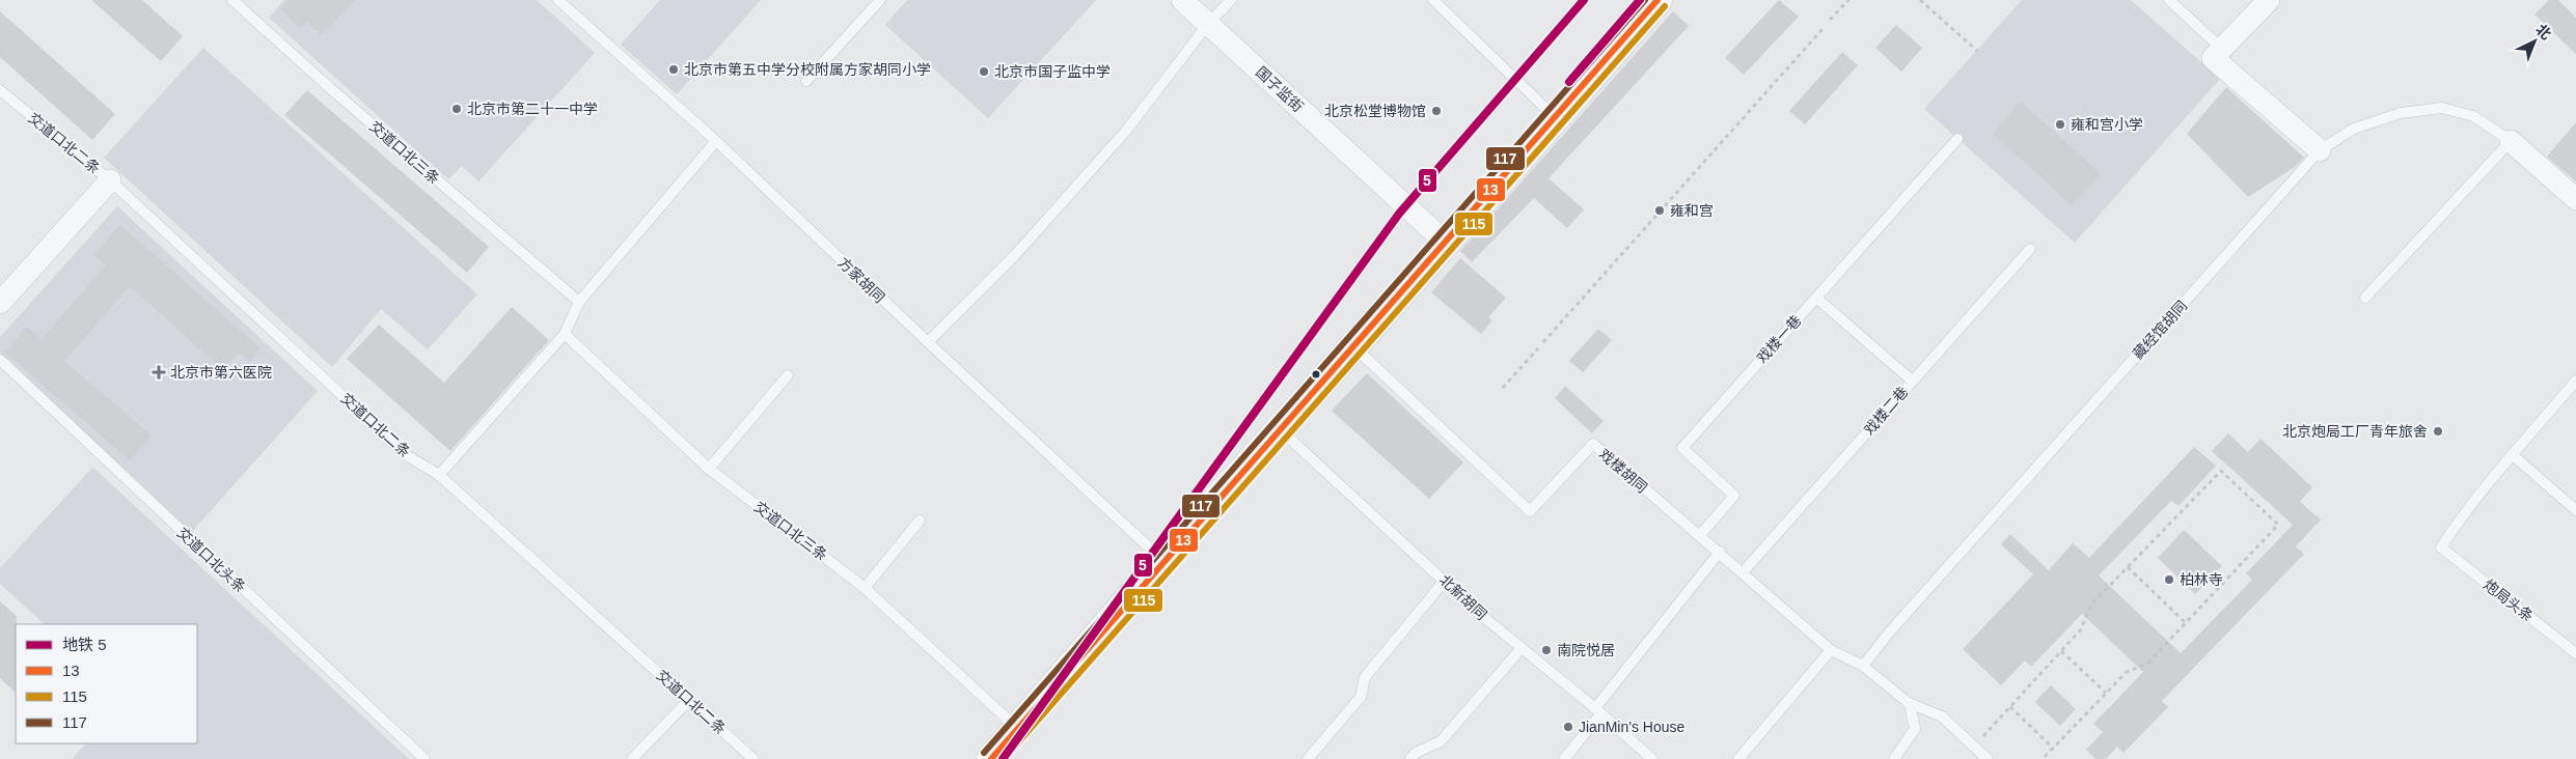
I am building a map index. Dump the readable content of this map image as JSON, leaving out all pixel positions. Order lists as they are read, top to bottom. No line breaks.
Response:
{"streets":{"street":["国子监街"],"lane":["交道口北二条","交道口北三条","方家胡同","藏经馆胡同","戏楼一巷","戏楼二巷","戏楼胡同","交道口北头条","北新胡同","炮局头条"]},"crossings":[["藏经馆胡同","戏楼胡同"],["戏楼一巷","戏楼胡同"],["戏楼二巷","戏楼胡同"]],"places":{"other":["北京市第五中学分校附属方家胡同小学","北京市国子监中学","北京市第二十一中学","北京松堂博物馆","雍和宫小学","雍和宫","北京炮局工厂青年旅舍","柏林寺","南院悦居","JianMin's House"],"health":["北京市第六医院"]},"lines":["metro line 5","transit line 13","transit line 117","transit line 115"],"legend":["地铁 5","13","115","117"],"north":"top right"}
